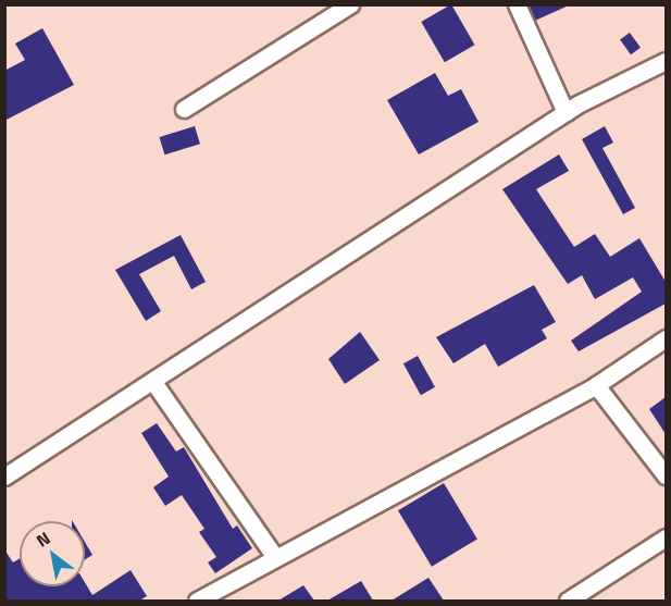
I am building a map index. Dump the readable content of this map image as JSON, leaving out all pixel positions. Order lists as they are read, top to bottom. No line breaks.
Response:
{"north":"top left"}
